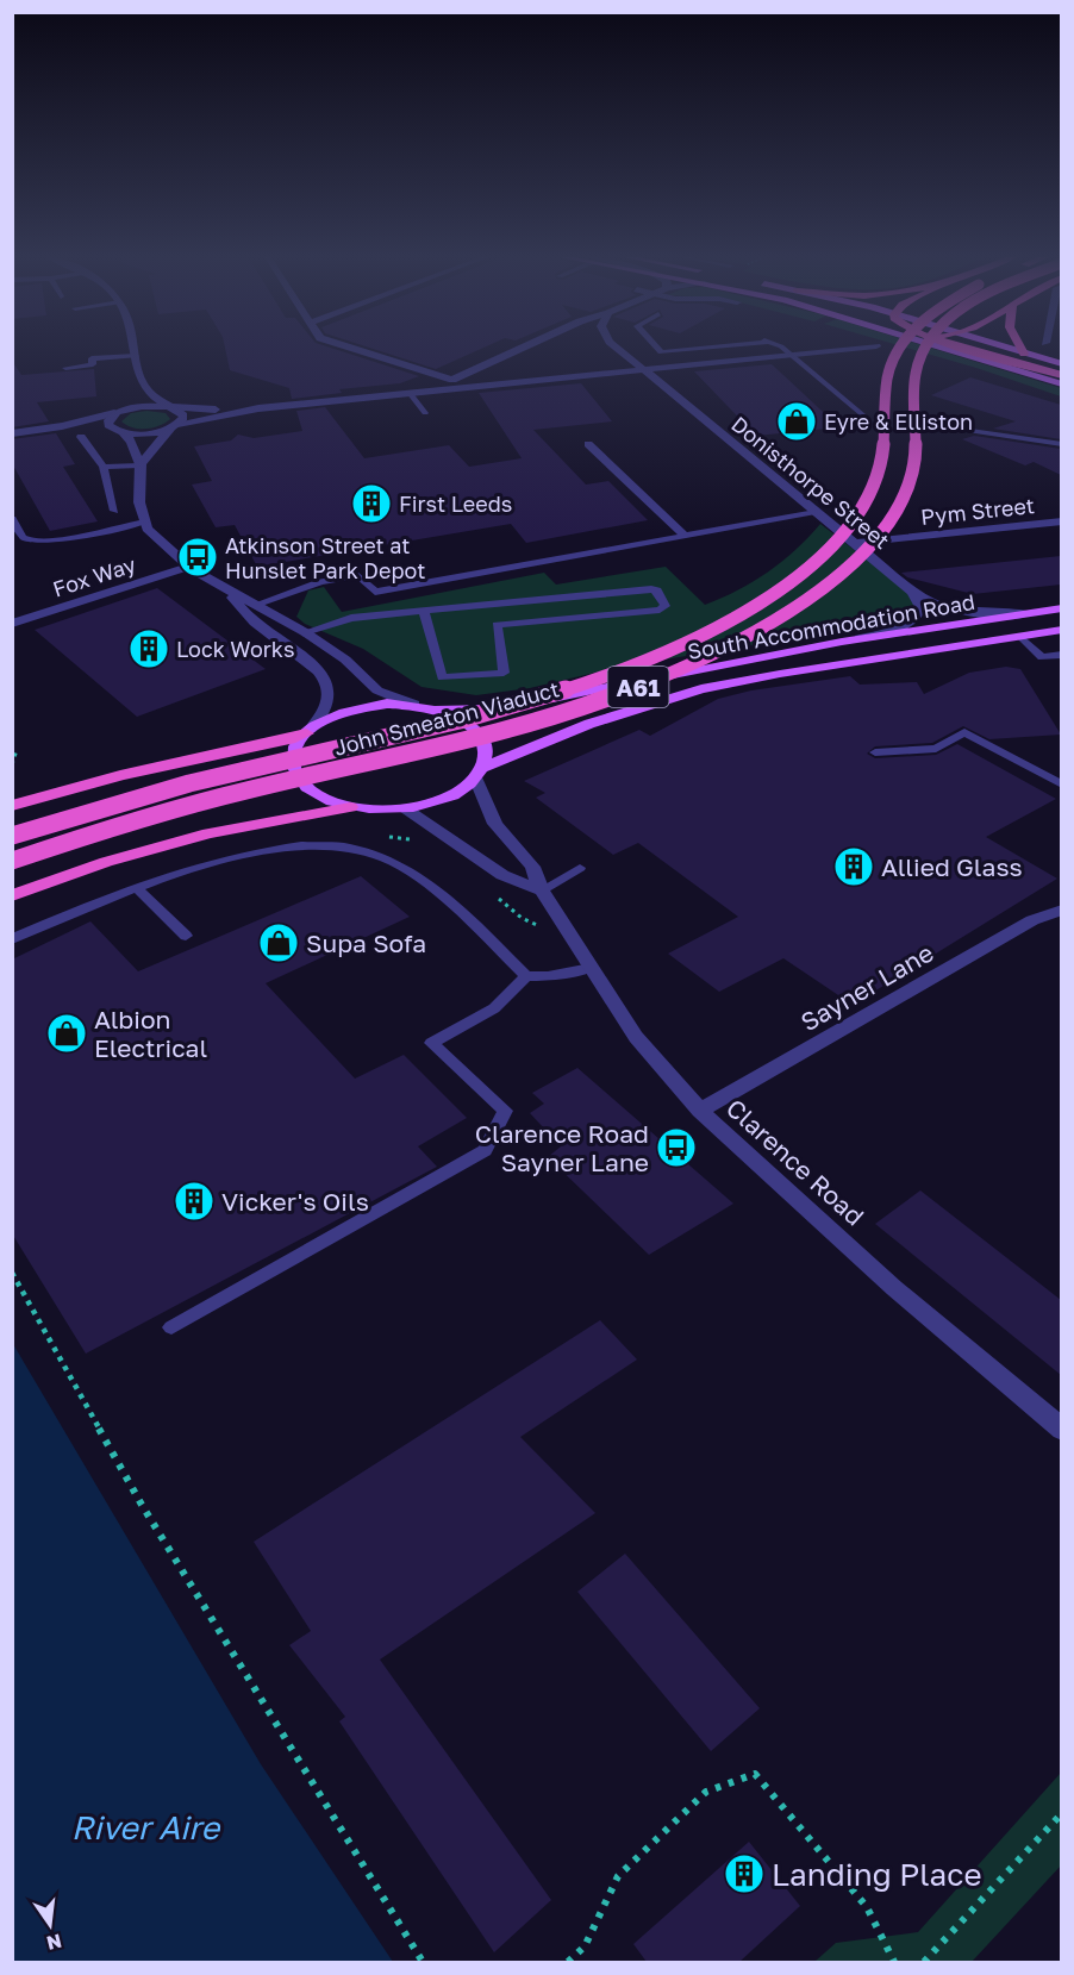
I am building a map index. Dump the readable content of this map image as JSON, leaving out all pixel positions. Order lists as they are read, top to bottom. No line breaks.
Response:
{"streets":{"highway":["A61","John Smeaton Viaduct"],"main road":["South Accommodation Road"],"street":["Donisthorpe Street","Pym Street","Fox Way","Sayner Lane","Clarence Road"]},"crossings":[["Donisthorpe Street","Pym Street"],["Donisthorpe Street","South Accommodation Road"],["South Accommodation Road","Clarence Road"],["Sayner Lane","Clarence Road"]],"water":["River Aire"],"places":{"shop":["Eyre & Elliston","Supa Sofa","Albion Electrical"],"building":["First Leeds","Lock Works","Allied Glass","Vicker's Oils","Landing Place"],"bus stop":["Atkinson Street at Hunslet Park Depot","Clarence Road Sayner Lane"]},"north":"bottom"}
